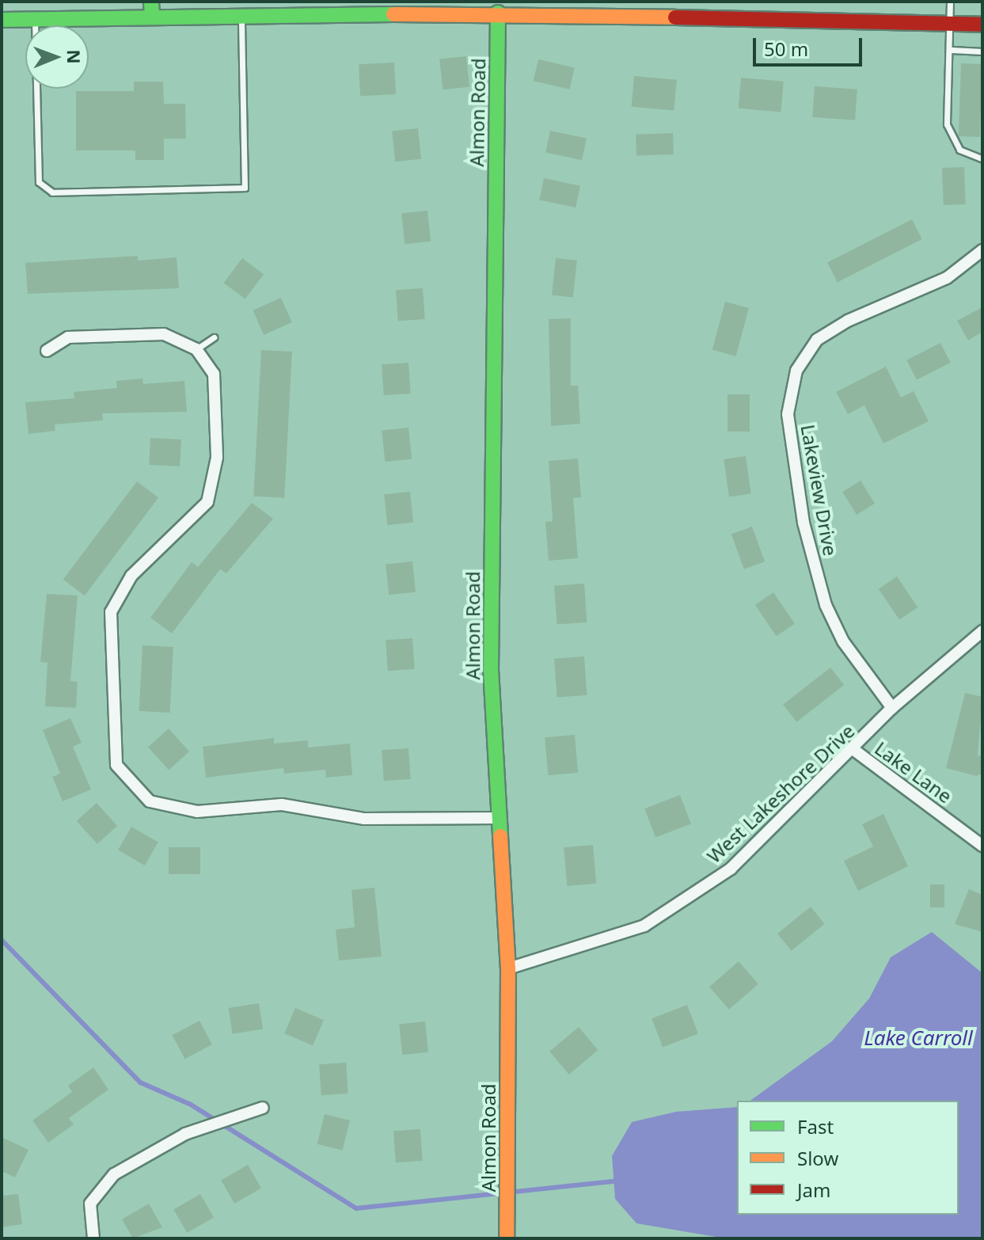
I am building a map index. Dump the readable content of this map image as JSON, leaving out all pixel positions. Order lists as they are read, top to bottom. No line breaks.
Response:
{"streets":{"street":["Almon Road","Lakeview Drive","Lake Lane","West Lakeshore Drive"]},"crossings":[["Almon Road","West Lakeshore Drive"],["Lakeview Drive","West Lakeshore Drive"],["Lake Lane","West Lakeshore Drive"]],"water":["Lake Carroll"],"legend":["Fast","Slow","Jam"],"scale_bar":"50 m","north":"right"}
